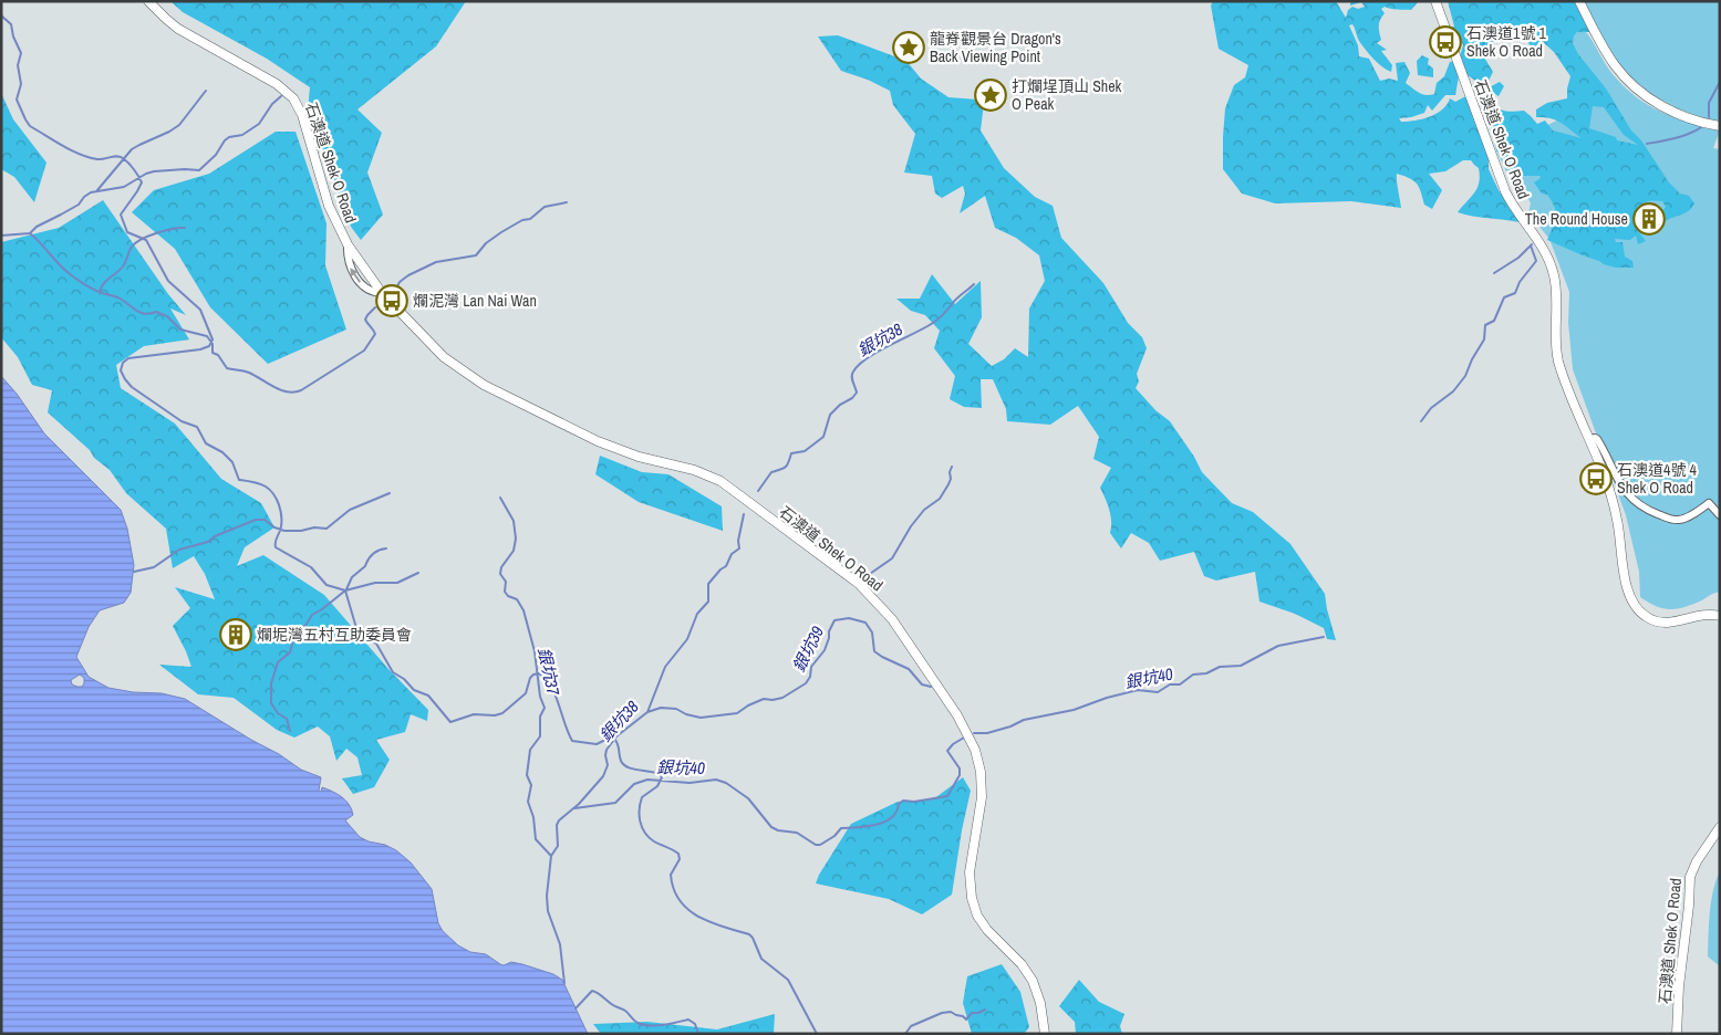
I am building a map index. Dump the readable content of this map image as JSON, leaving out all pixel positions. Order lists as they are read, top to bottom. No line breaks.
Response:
{"streets":{"street":["石澳道 Shek O Road"]},"water":["銀坑38","銀坑39","銀坑37","銀坑40"],"places":{"bus stop":["石澳道1號 1 Shek O Road","爛泥灣 Lan Nai Wan","石澳道4號 4 Shek O Road"],"place":["龍脊觀景台 Dragon's Back Viewing Point","打爛埕頂山 Shek O Peak"],"building":["The Round House","爛坭灣五村互助委員會"]}}
